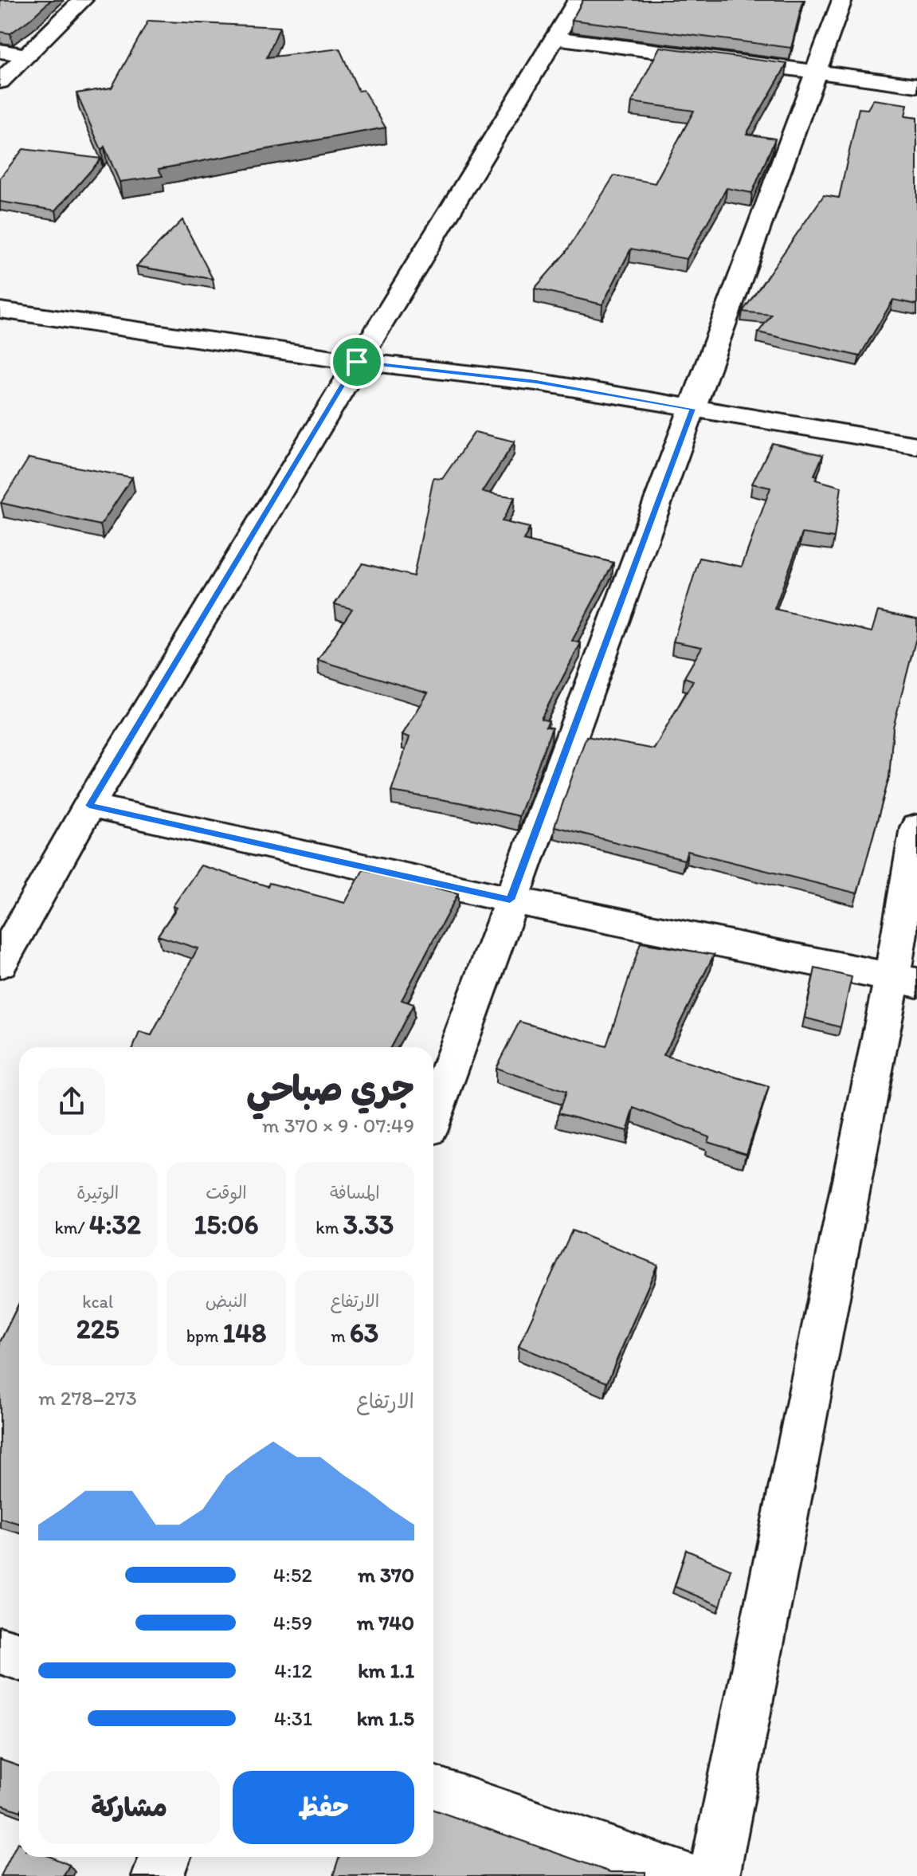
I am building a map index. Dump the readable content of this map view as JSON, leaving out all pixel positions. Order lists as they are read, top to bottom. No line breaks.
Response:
{"page":{"heading":["جري صباحي","07:49 · 9 × 370 m"],"stats":[["المسافة","3.33 km"],["الوقت","15:06"],["الوتيرة","4:32 /km"],["الارتفاع","63 m"],["النبض","148 bpm"],["kcal","225"]],"chart":["الارتفاع","273–278 m"],"list":[{"name":"370 m","note":"4:52"},{"name":"740 m","note":"4:59"},{"name":"1.1 km","note":"4:12"},{"name":"1.5 km","note":"4:31"}],"buttons":["حفظ","مشاركة"]}}
